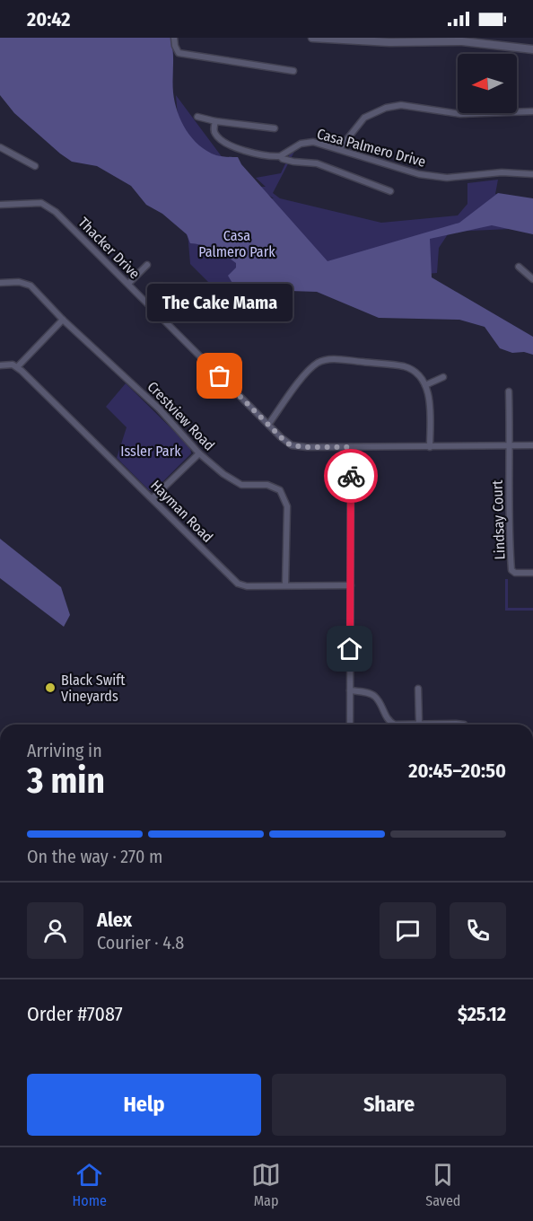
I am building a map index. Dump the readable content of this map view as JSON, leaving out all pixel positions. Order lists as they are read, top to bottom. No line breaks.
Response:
{"streets":{"street":["Casa Palmero Drive","Thacker Drive","Crestview Road","Hayman Road","Lindsay Court"]},"crossings":[["Thacker Drive","Lindsay Court"],["Crestview Road","Hayman Road"]],"parks":["Casa Palmero Park","Issler Park"],"places":["The Cake Mama","Black Swift Vineyards"],"north":"left","page":{"status":"20:42","bubble":"The Cake Mama","heading":["3 min","Arriving in","20:45–20:50"],"panel":["Alex","Courier · 4.8","Order #7087","$25.12"],"bar":"On the way · 270 m","buttons":["Help","Share"],"tabs":["Home","Map","Saved"]}}
